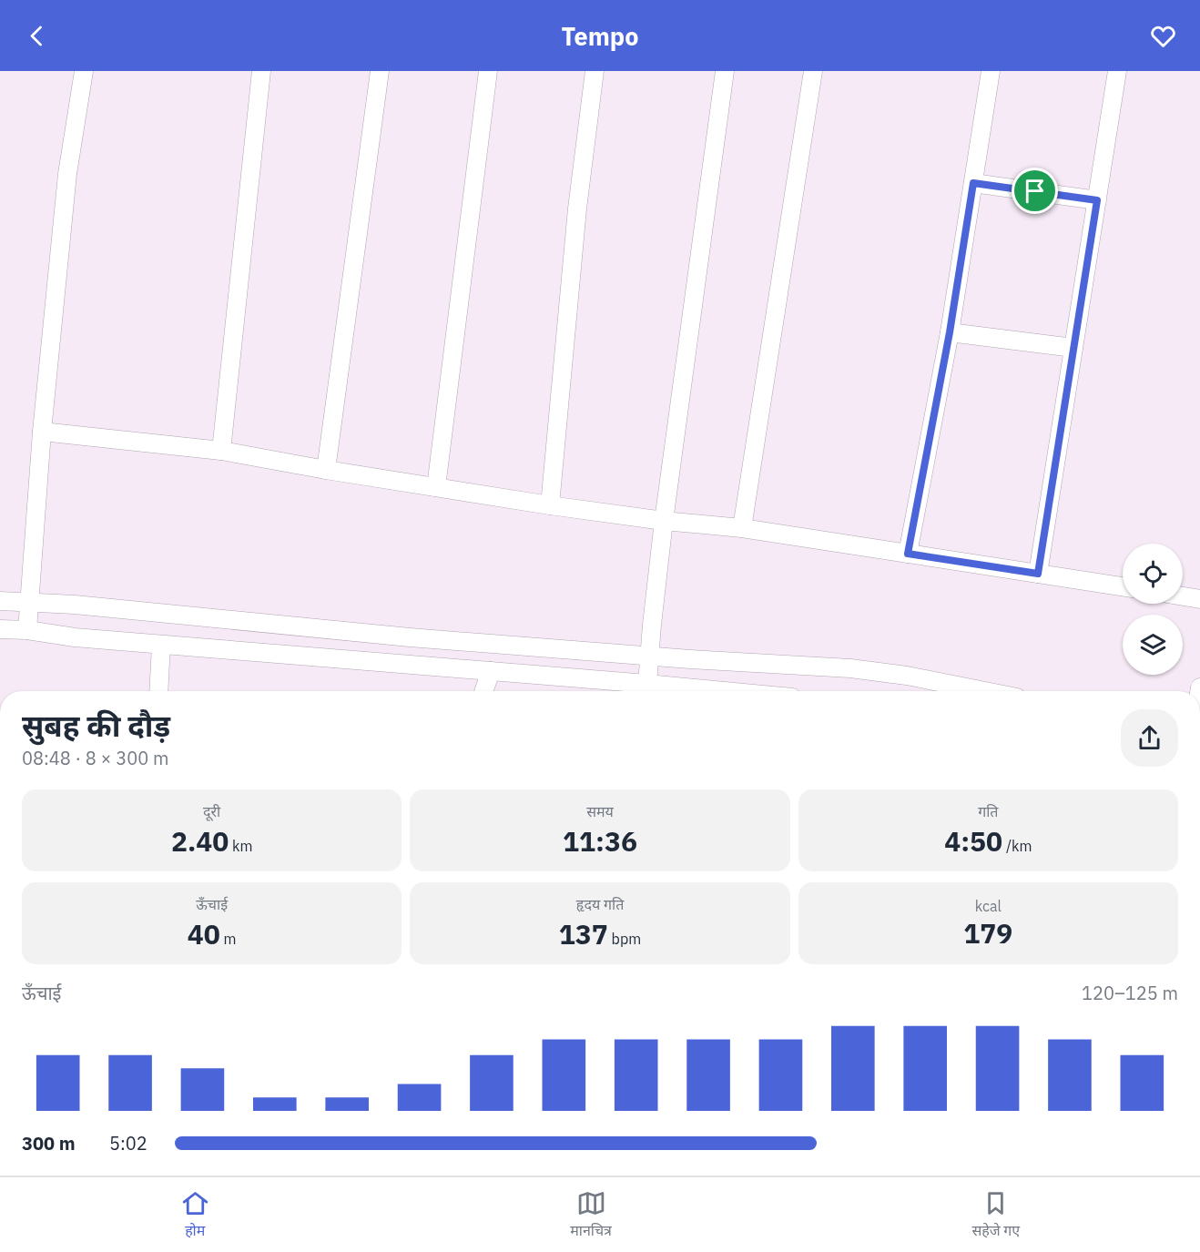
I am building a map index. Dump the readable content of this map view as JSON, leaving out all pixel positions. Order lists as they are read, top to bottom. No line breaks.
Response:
{"page":{"header":"Tempo","heading":["सुबह की दौड़","08:48 · 8 × 300 m"],"stats":[["दूरी","2.40 km"],["समय","11:36"],["गति","4:50 /km"],["ऊँचाई","40 m"],["हृदय गति","137 bpm"],["kcal","179"]],"chart":["ऊँचाई","120–125 m"],"list":[{"name":"300 m","note":"5:02"}],"tabs":["होम","मानचित्र","सहेजे गए"]}}
